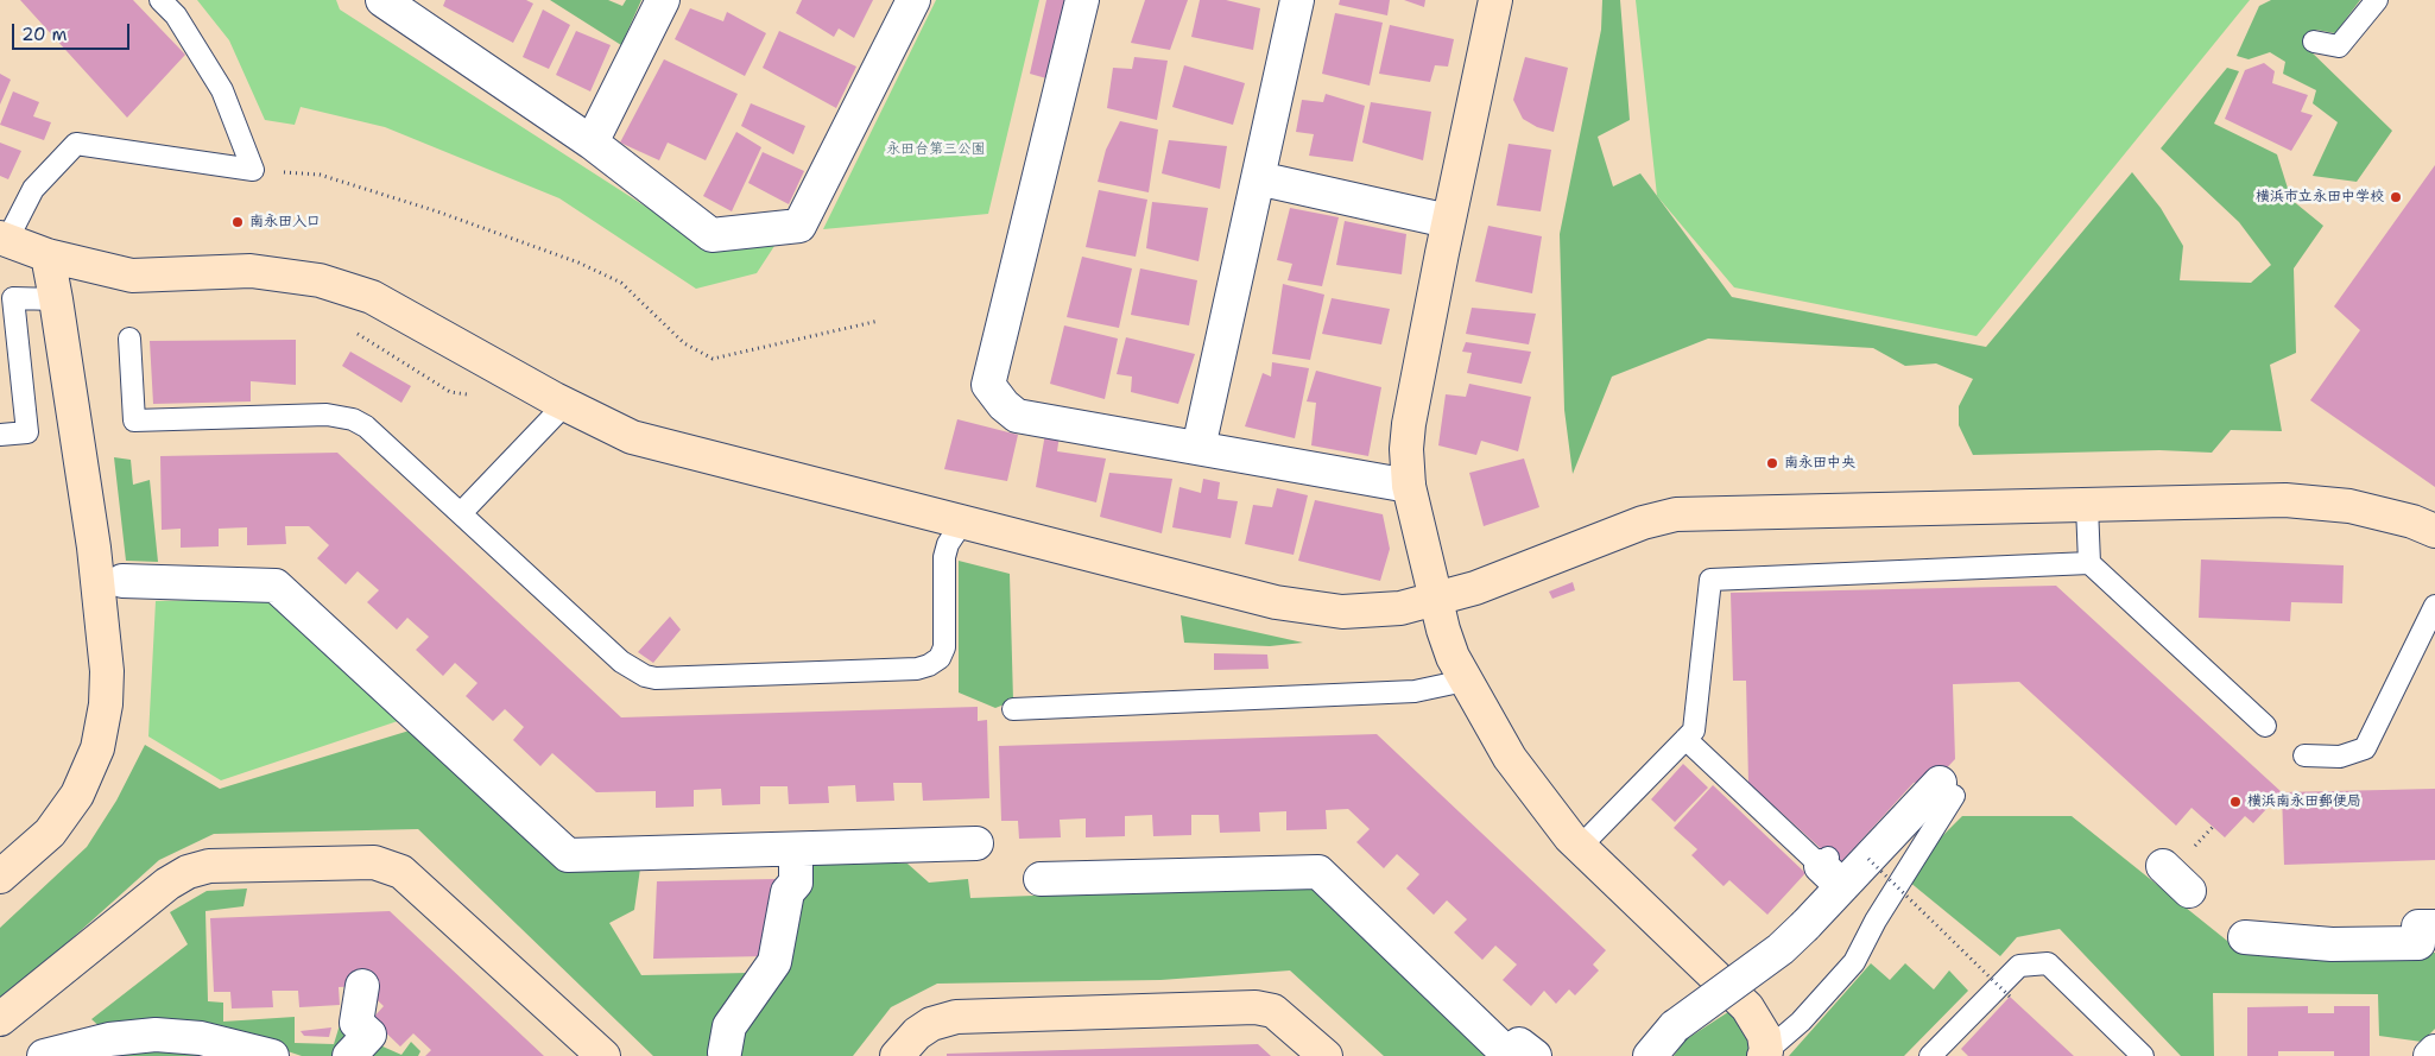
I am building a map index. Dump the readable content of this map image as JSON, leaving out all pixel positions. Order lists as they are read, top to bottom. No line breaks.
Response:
{"parks":["永田台第三公園"],"places":["横浜市立永田中学校","南永田入口","南永田中央","横浜南永田郵便局"],"scale_bar":"20 m"}
